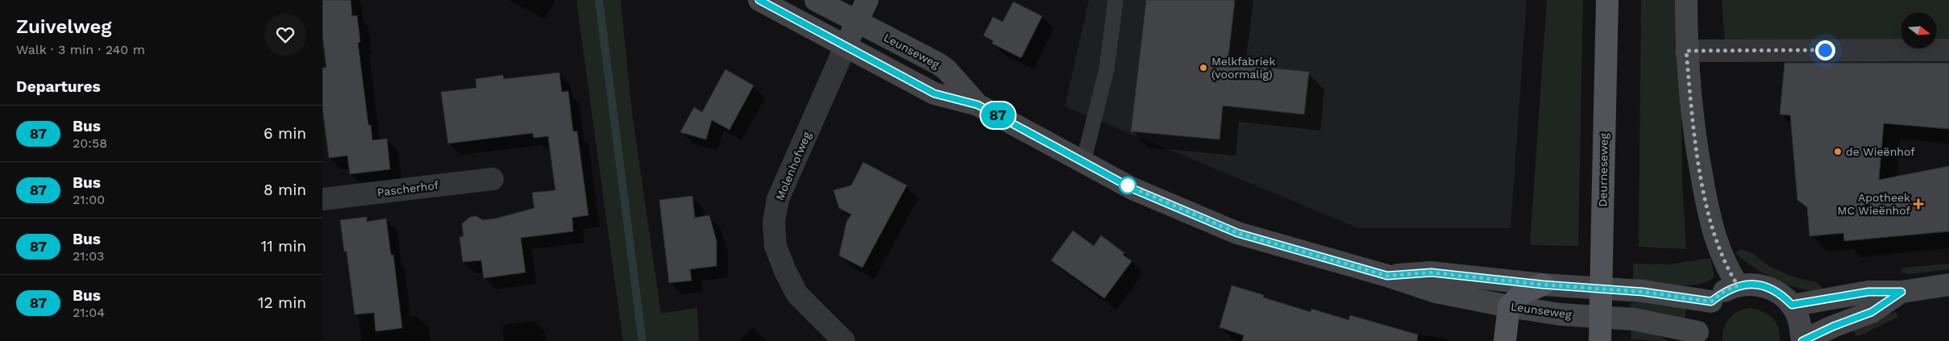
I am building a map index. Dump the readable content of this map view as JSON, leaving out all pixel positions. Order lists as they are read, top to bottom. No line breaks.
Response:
{"streets":{"main road":["Leunseweg","Deurneseweg"],"street":["Molenhofweg","Pascherhof"]},"crossings":[["Leunseweg","Molenhofweg"]],"places":{"other":["Melkfabriek (voormalig)","de Wieënhof"],"health":["Apotheek MC Wieënhof"]},"lines":["bus line 87"],"north":"right","page":{"heading":[["Zuivelweg","Walk · 3 min · 240 m"],"Departures"],"on_map":"87","list":[{"mark":"87","name":"Bus","note":"20:58","value":"6 min"},{"mark":"87","name":"Bus","note":"21:00","value":"8 min"},{"mark":"87","name":"Bus","note":"21:03","value":"11 min"},{"mark":"87","name":"Bus","note":"21:04","value":"12 min"}]}}
